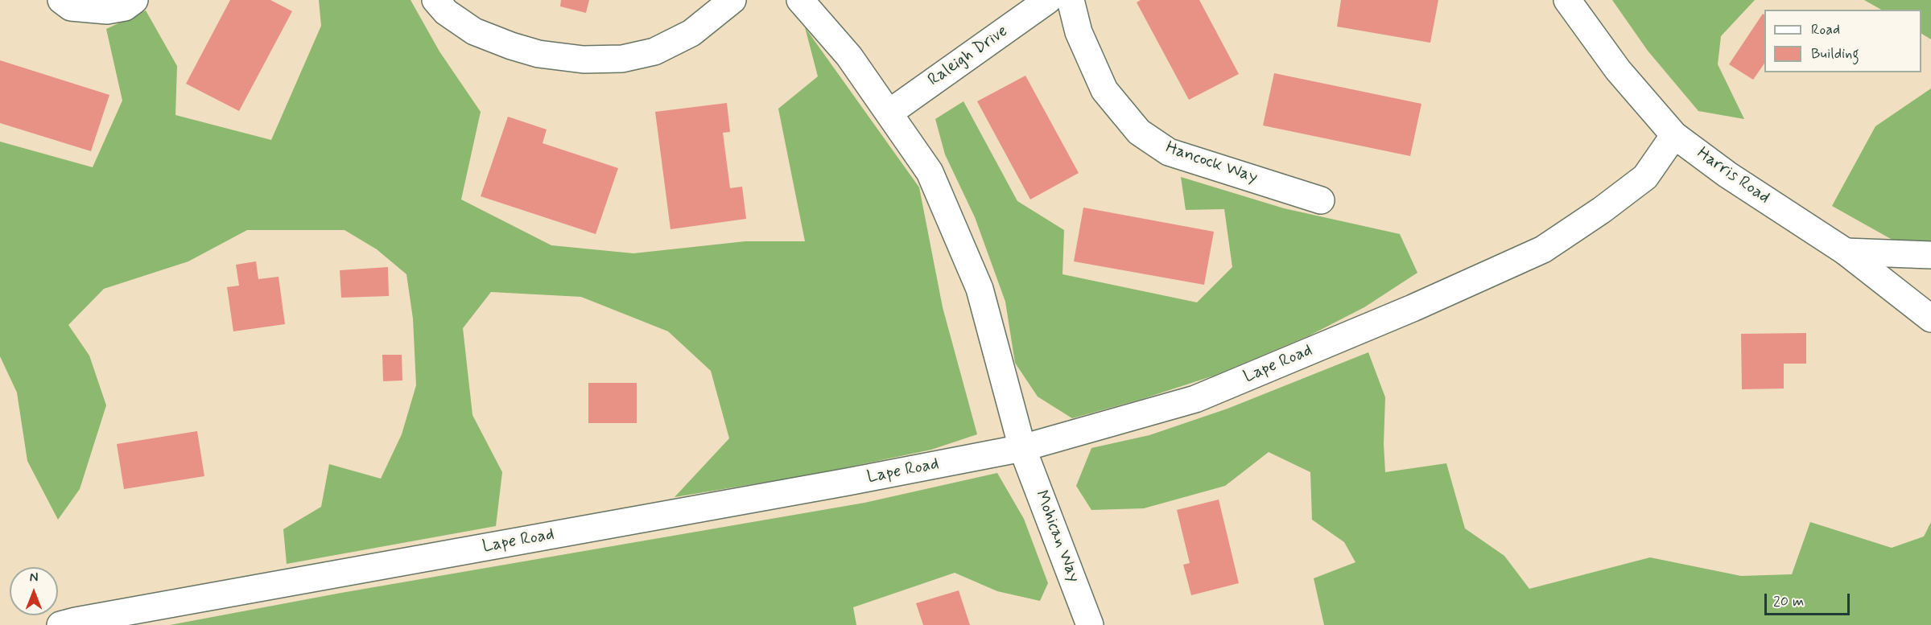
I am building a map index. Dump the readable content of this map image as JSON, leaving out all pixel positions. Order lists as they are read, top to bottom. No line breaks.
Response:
{"streets":{"street":["Raleigh Drive","Hancock Way","Harris Road","Lape Road","Mohican Way"]},"crossings":[["Raleigh Drive","Mohican Way"],["Harris Road","Lape Road"],["Lape Road","Mohican Way"]],"legend":["Road","Building"],"scale_bar":"20 m","north":"top"}
